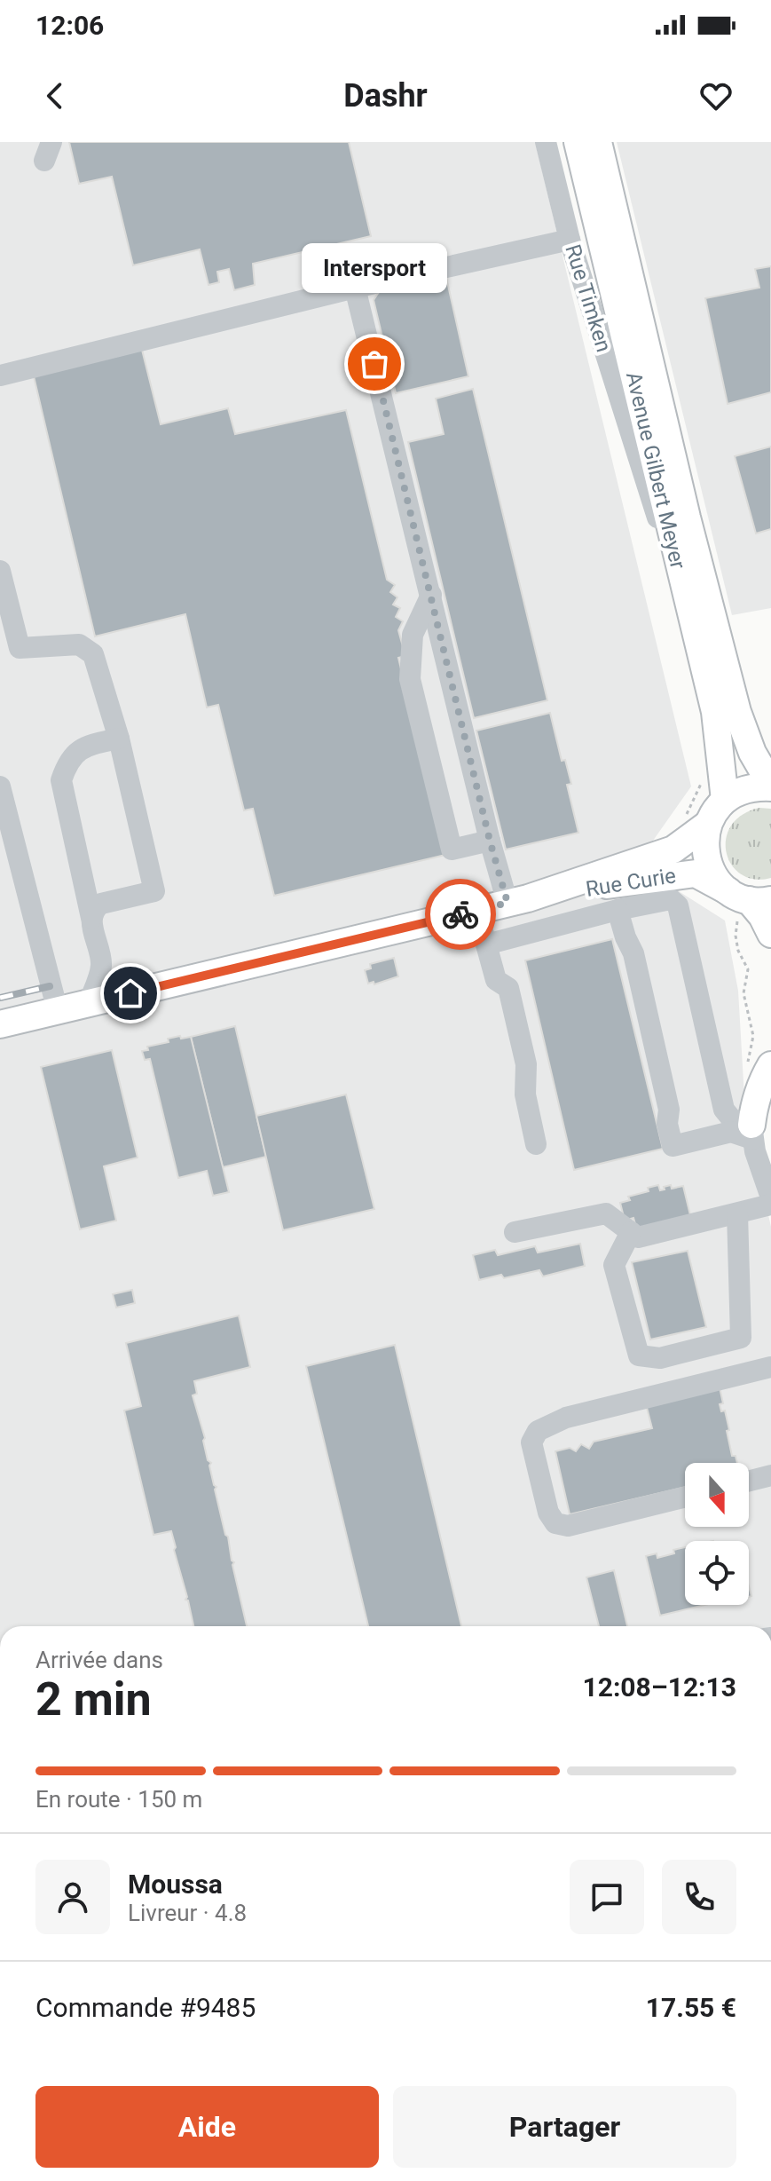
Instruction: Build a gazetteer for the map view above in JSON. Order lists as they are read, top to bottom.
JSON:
{
  "streets": {
    "main road": ["Avenue Gilbert Meyer", "Rue Curie"],
    "street": ["Rue Timken"]
  },
  "crossings": [
    ["Rue Timken", "Avenue Gilbert Meyer"],
    ["Avenue Gilbert Meyer", "Rue Curie"]
  ],
  "places": ["Intersport"],
  "north": "bottom",
  "page": {
    "status": "12:06",
    "header": "Dashr",
    "bubble": "Intersport",
    "heading": ["2 min", "Arrivée dans", "12:08–12:13"],
    "panel": [
      "Moussa",
      "Livreur · 4.8",
      "Commande #9485",
      "17.55 €"
    ],
    "bar": "En route · 150 m",
    "buttons": ["Aide", "Partager"]
  }
}
